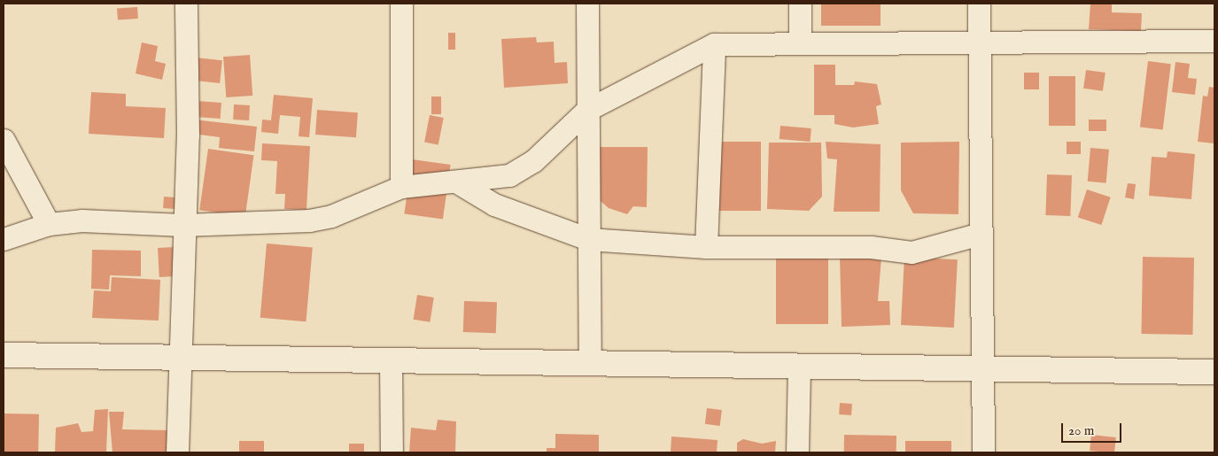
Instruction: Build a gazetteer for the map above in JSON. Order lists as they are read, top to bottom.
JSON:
{
  "scale_bar": "20 m"
}
